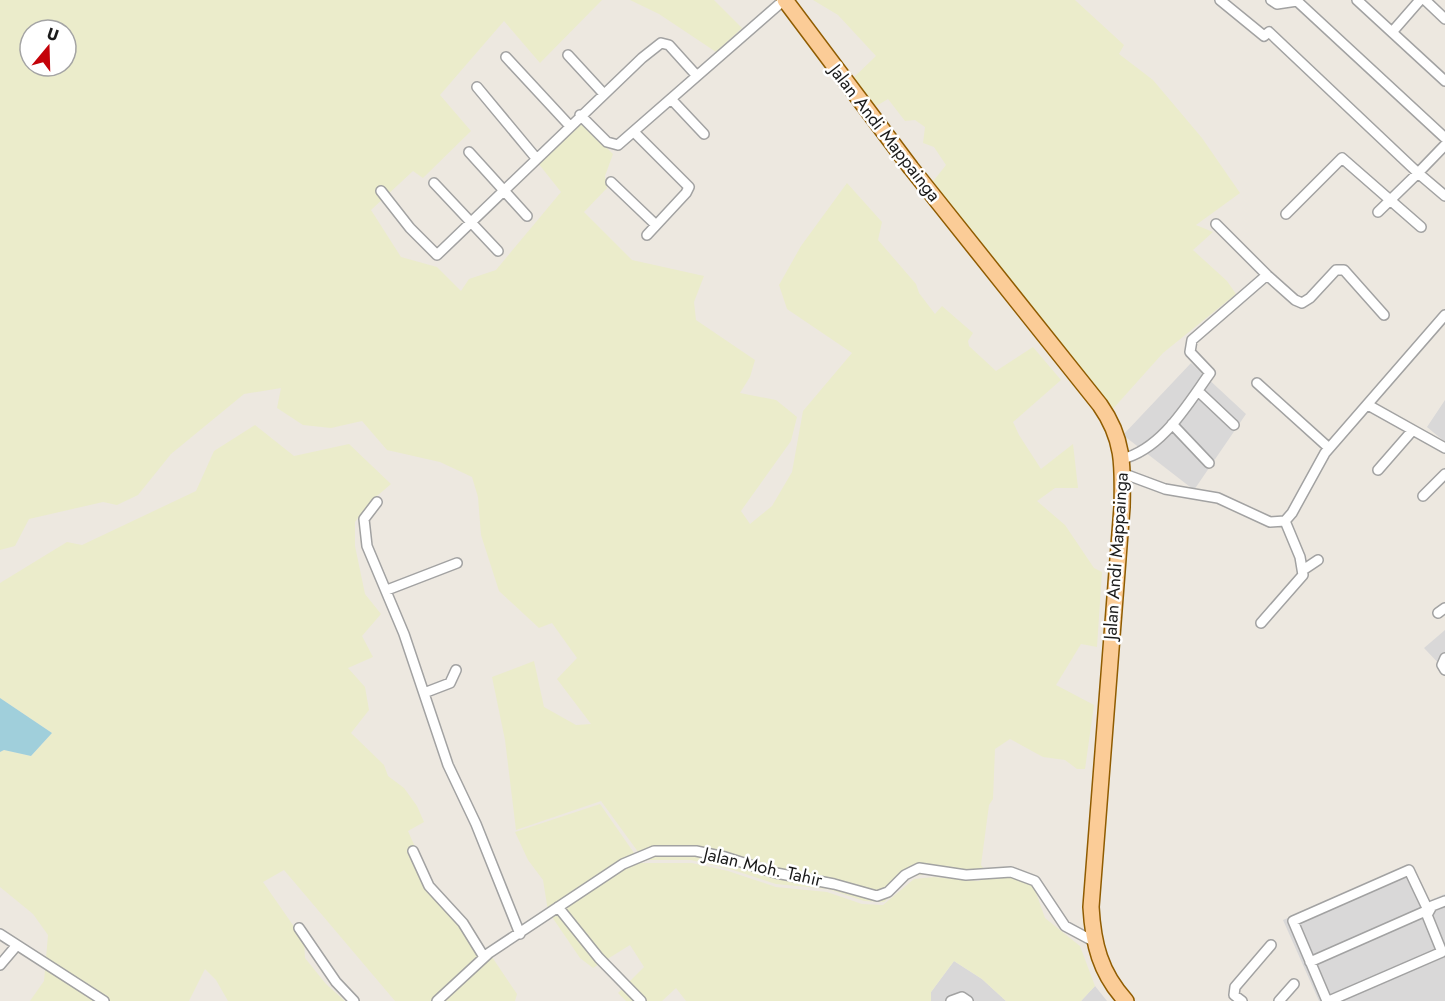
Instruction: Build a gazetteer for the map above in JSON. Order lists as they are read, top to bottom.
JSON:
{
  "streets": {
    "main road": ["Jalan Andi Mappainga"],
    "street": ["Jalan Moh. Tahir"]
  },
  "crossings": [
    ["Jalan Andi Mappainga", "Jalan Moh. Tahir"]
  ],
  "north": "top"
}
